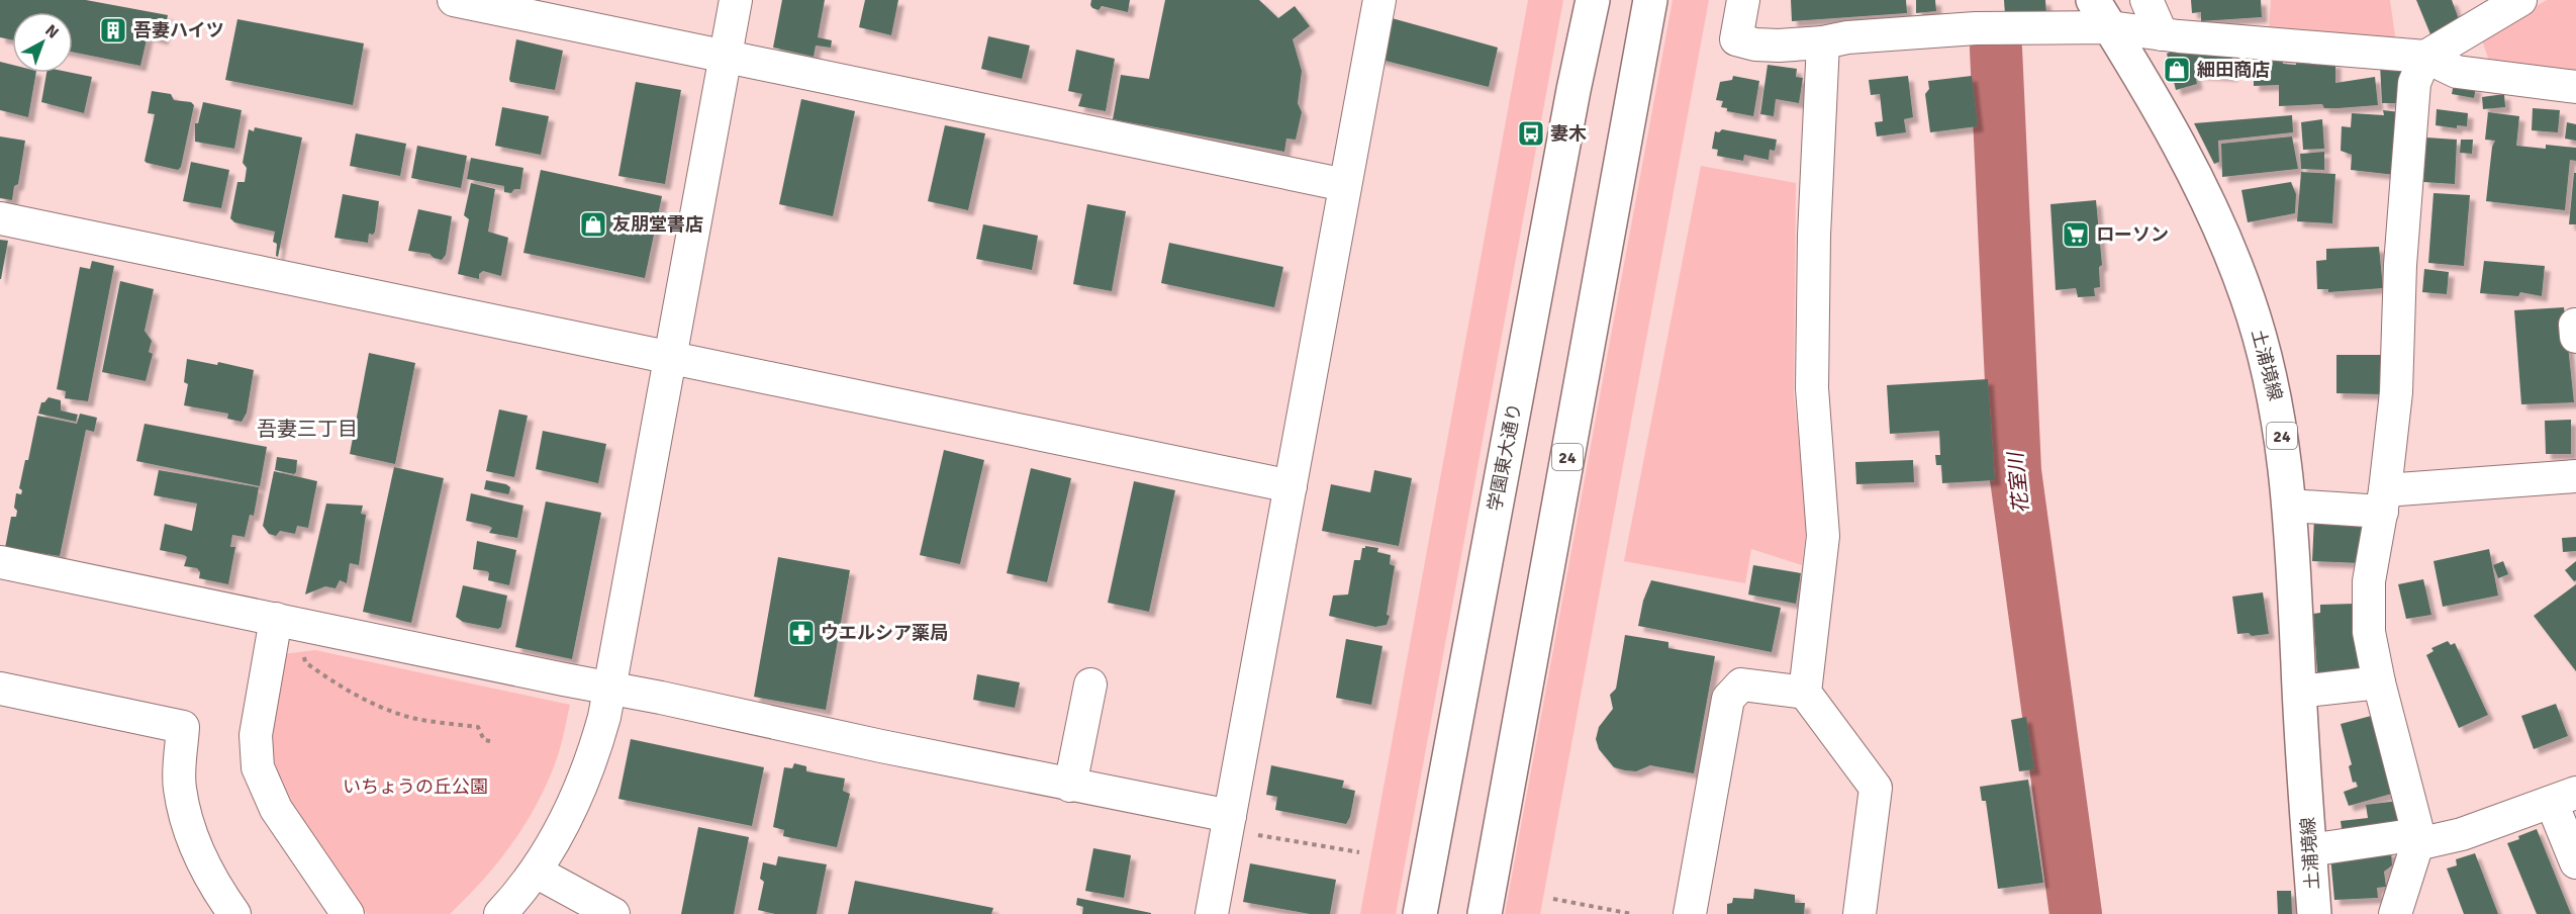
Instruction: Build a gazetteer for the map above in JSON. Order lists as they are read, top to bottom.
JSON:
{
  "streets": {
    "main road": ["土浦境線", "24", "学園東大通り"]
  },
  "districts": ["吾妻三丁目"],
  "water": ["花室川"],
  "parks": ["いちょうの丘公園"],
  "places": {
    "building": ["吾妻ハイツ"],
    "shop": ["細田商店", "友朋堂書店"],
    "bus stop": ["妻木"],
    "supermarket": ["ローソン"],
    "pharmacy": ["ウエルシア薬局"]
  },
  "north": "top right"
}
